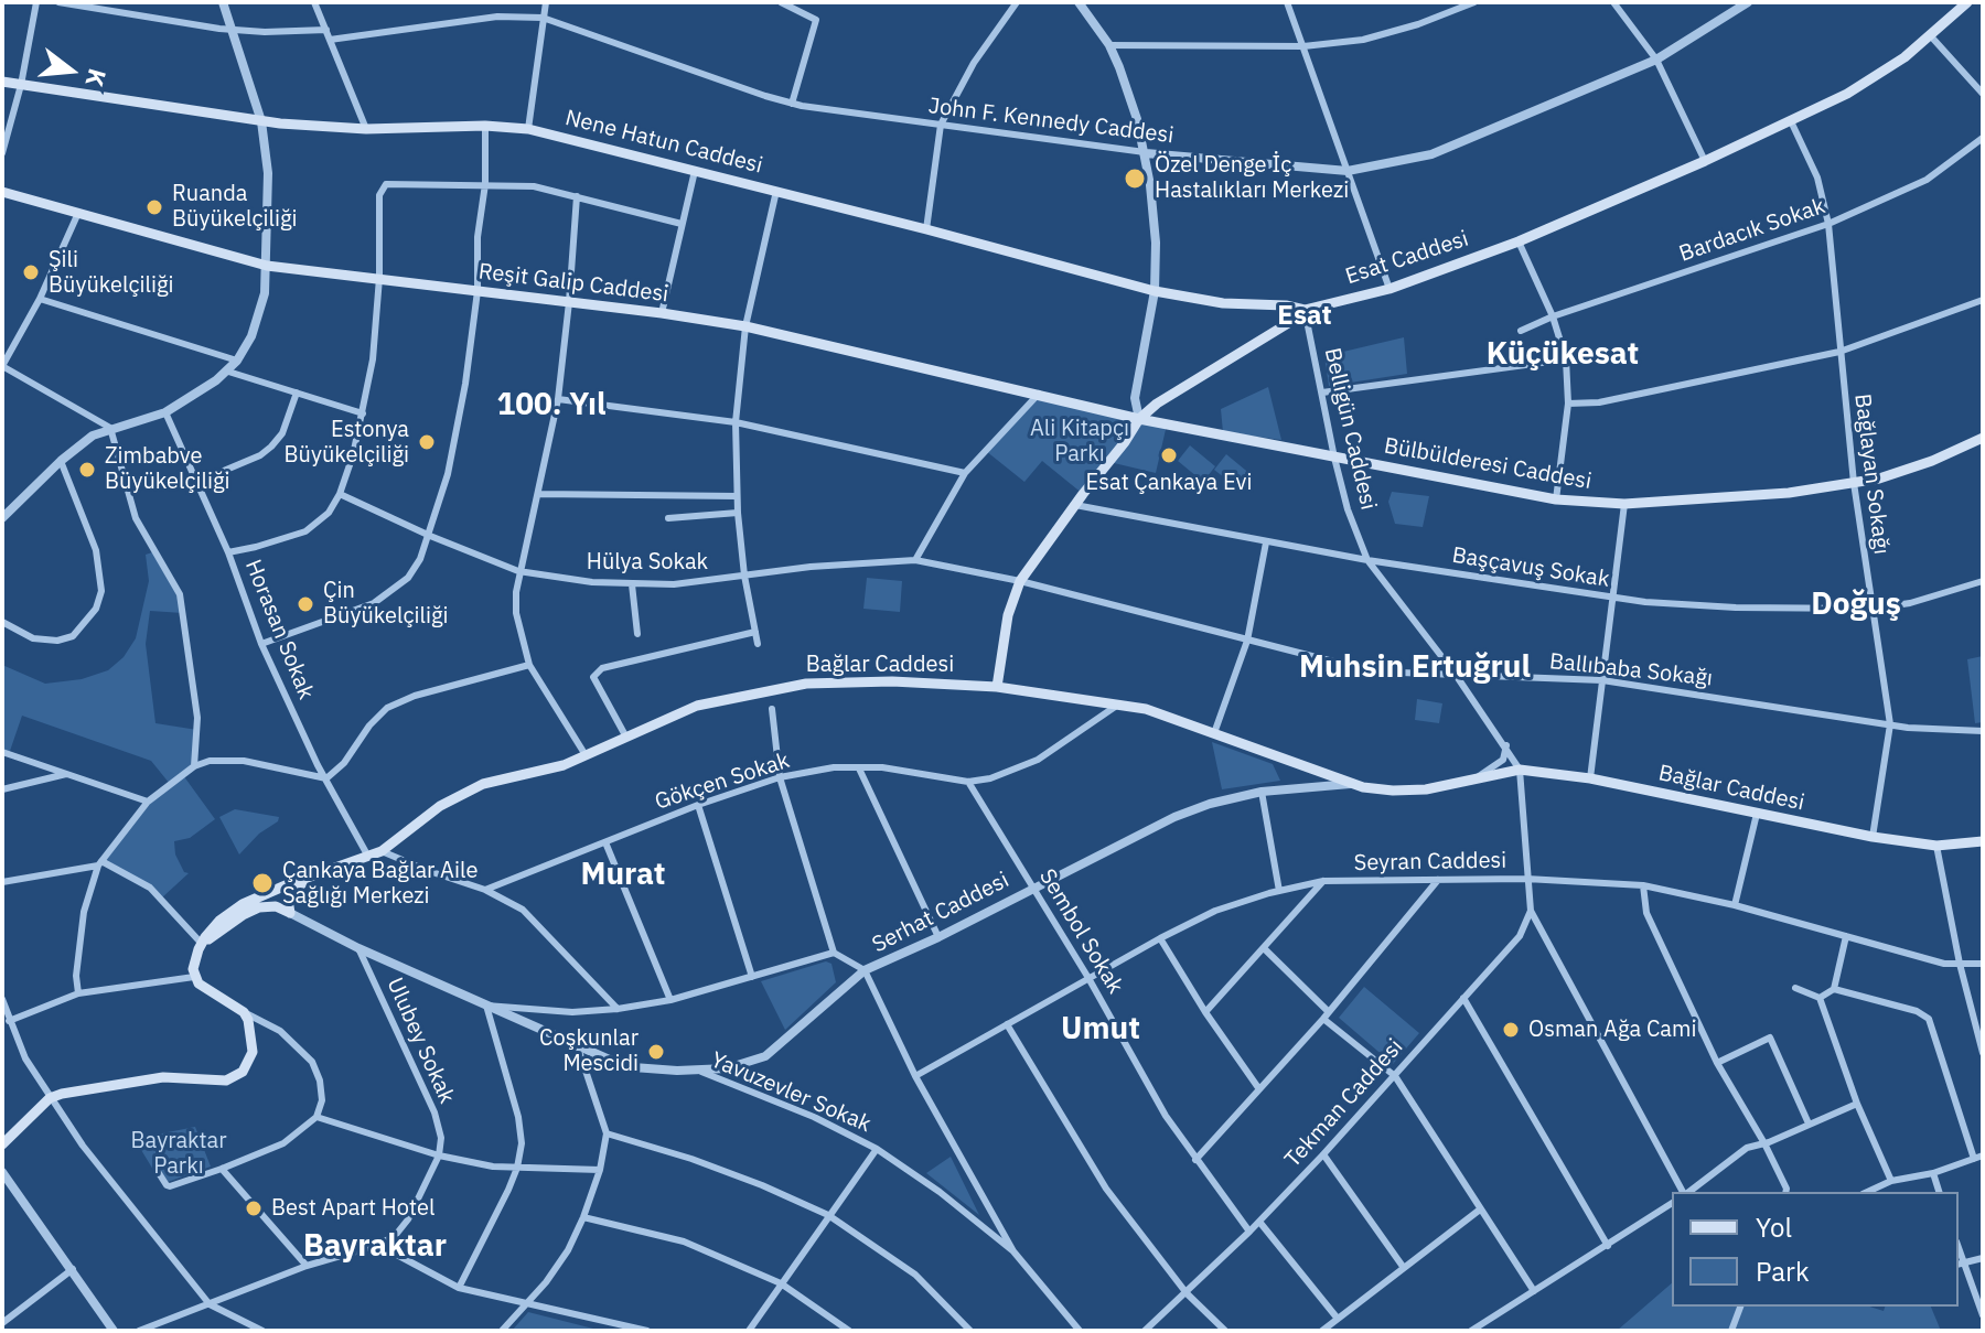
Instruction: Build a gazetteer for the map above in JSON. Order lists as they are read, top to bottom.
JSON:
{
  "streets": {
    "main road": [
      "Nene Hatun Caddesi",
      "Esat Caddesi",
      "Reşit Galip Caddesi",
      "Bülbülderesi Caddesi",
      "Bağlar Caddesi"
    ],
    "street": [
      "John F. Kennedy Caddesi",
      "Bardacık Sokak",
      "Belligün Caddesi",
      "Bağlayan Sokağı",
      "Hülya Sokak",
      "Başçavuş Sokak",
      "Horasan Sokak",
      "Ballıbaba Sokağı",
      "Gökçen Sokak",
      "Seyran Caddesi",
      "Serhat Caddesi",
      "Sembol Sokak",
      "Ulubey Sokak",
      "Yavuzevler Sokak",
      "Tekman Caddesi"
    ]
  },
  "crossings": [
    ["Nene Hatun Caddesi", "Esat Caddesi"],
    ["Nene Hatun Caddesi", "Belligün Caddesi"],
    ["Bardacık Sokak", "Bağlayan Sokağı"],
    ["Esat Caddesi", "Reşit Galip Caddesi"],
    ["Esat Caddesi", "Belligün Caddesi"],
    ["Esat Caddesi", "Bülbülderesi Caddesi"],
    ["Esat Caddesi", "Bağlayan Sokağı"],
    ["Esat Caddesi", "Hülya Sokak"],
    ["Esat Caddesi", "Başçavuş Sokak"],
    ["Esat Caddesi", "Bağlar Caddesi"],
    ["Esat Caddesi", "Ballıbaba Sokağı"],
    ["Reşit Galip Caddesi", "Bülbülderesi Caddesi"],
    ["Belligün Caddesi", "Bülbülderesi Caddesi"],
    ["Belligün Caddesi", "Başçavuş Sokak"],
    ["Belligün Caddesi", "Bağlar Caddesi"],
    ["Belligün Caddesi", "Ballıbaba Sokağı"],
    ["Bülbülderesi Caddesi", "Bağlayan Sokağı"],
    ["Bağlayan Sokağı", "Başçavuş Sokak"],
    ["Bağlayan Sokağı", "Bağlar Caddesi"],
    ["Bağlayan Sokağı", "Ballıbaba Sokağı"],
    ["Hülya Sokak", "Ballıbaba Sokağı"],
    ["Horasan Sokak", "Bağlar Caddesi"],
    ["Bağlar Caddesi", "Gökçen Sokak"],
    ["Bağlar Caddesi", "Serhat Caddesi"],
    ["Gökçen Sokak", "Sembol Sokak"],
    ["Seyran Caddesi", "Sembol Sokak"],
    ["Serhat Caddesi", "Sembol Sokak"],
    ["Sembol Sokak", "Tekman Caddesi"],
    ["Ulubey Sokak", "Yavuzevler Sokak"]
  ],
  "districts": [
    "Esat",
    "Küçükesat",
    "100. Yıl",
    "Doğuş",
    "Muhsin Ertuğrul",
    "Murat",
    "Umut",
    "Bayraktar"
  ],
  "parks": ["Ali Kitapçı Parkı", "Bayraktar Parkı"],
  "places": [
    "Özel Denge İç Hastalıkları Merkezi",
    "Ruanda Büyükelçiliği",
    "Şili Büyükelçiliği",
    "Estonya Büyükelçiliği",
    "Esat Çankaya Evi",
    "Zimbabve Büyükelçiliği",
    "Çin Büyükelçiliği",
    "Çankaya Bağlar Aile Sağlığı Merkezi",
    "Osman Ağa Cami",
    "Coşkunlar Mescidi",
    "Best Apart Hotel"
  ],
  "legend": ["Yol", "Park"],
  "north": "right"
}
